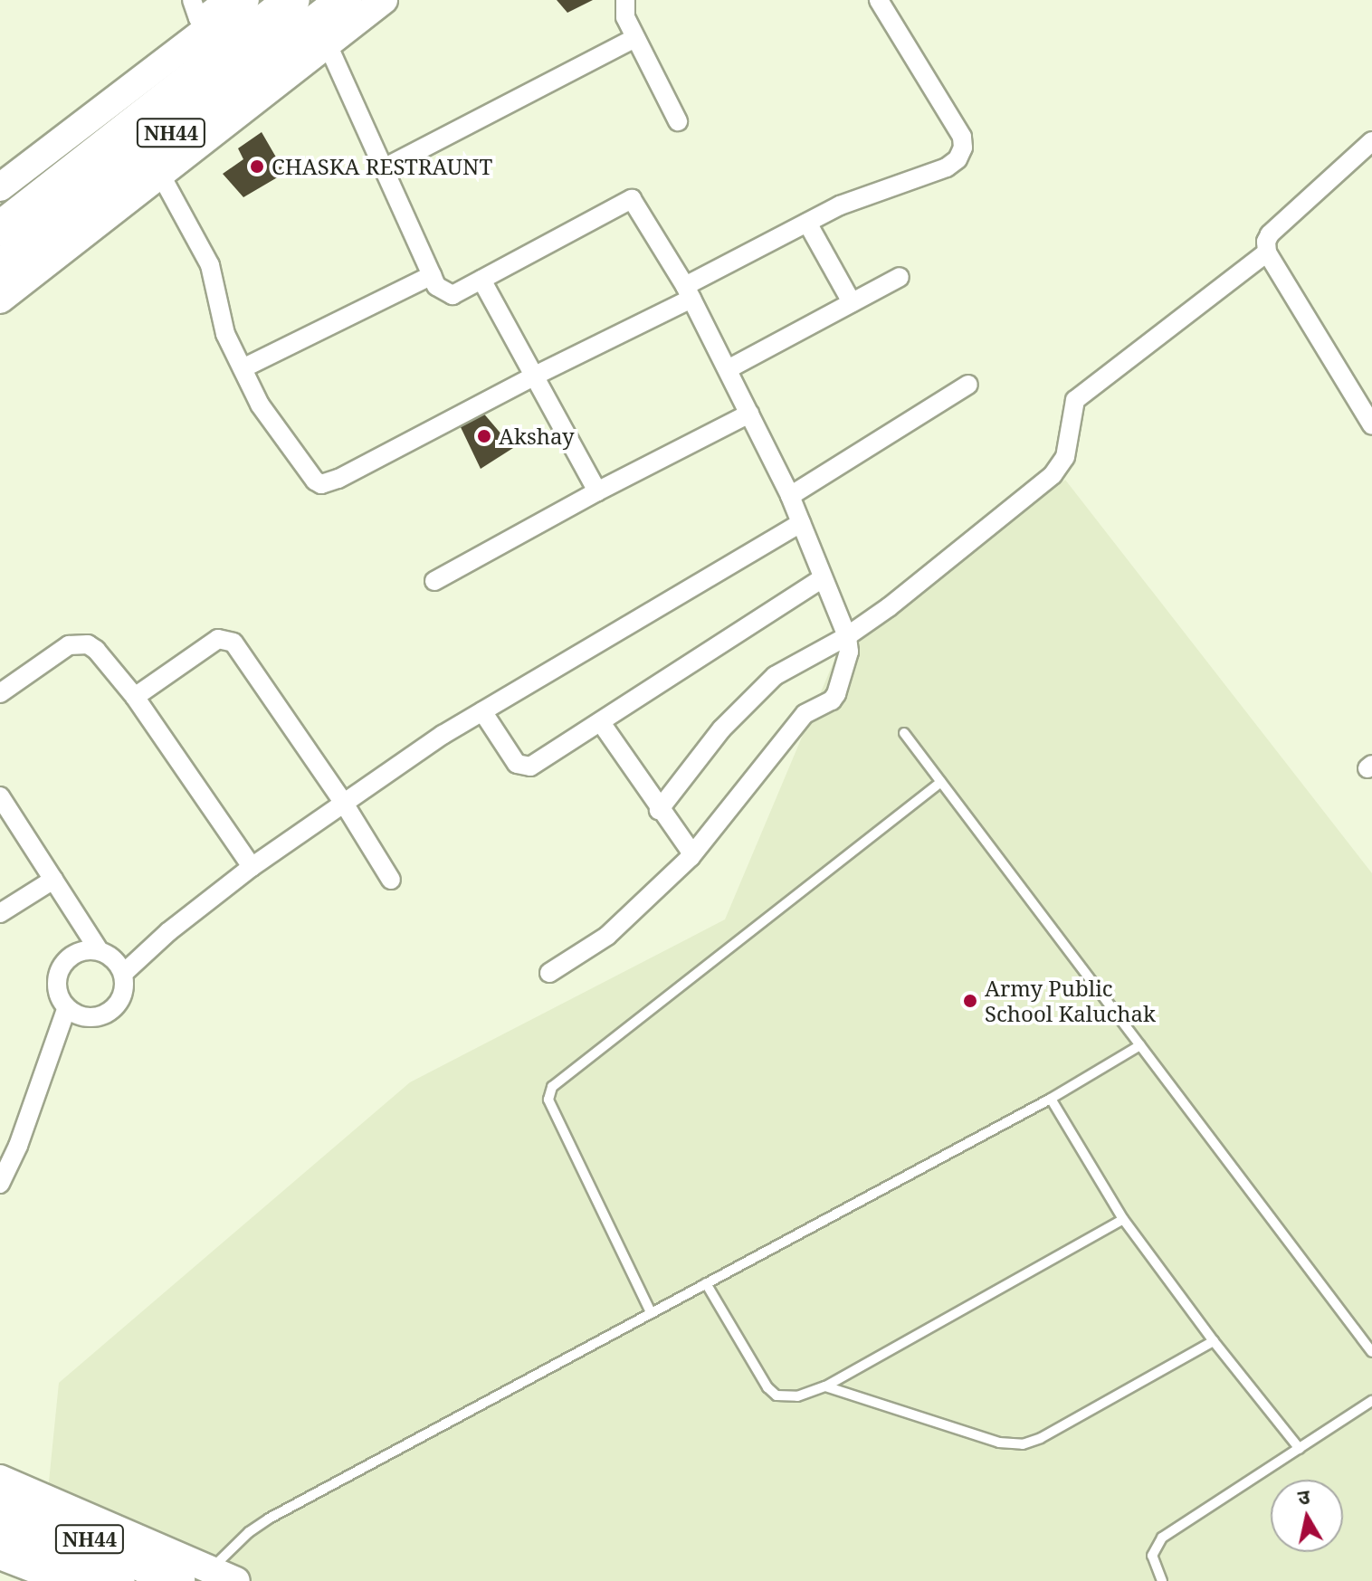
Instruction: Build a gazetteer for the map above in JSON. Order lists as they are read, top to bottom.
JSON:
{
  "streets": {
    "highway": ["NH44"]
  },
  "places": ["CHASKA RESTRAUNT", "Akshay", "Army Public School Kaluchak"],
  "north": "top"
}
